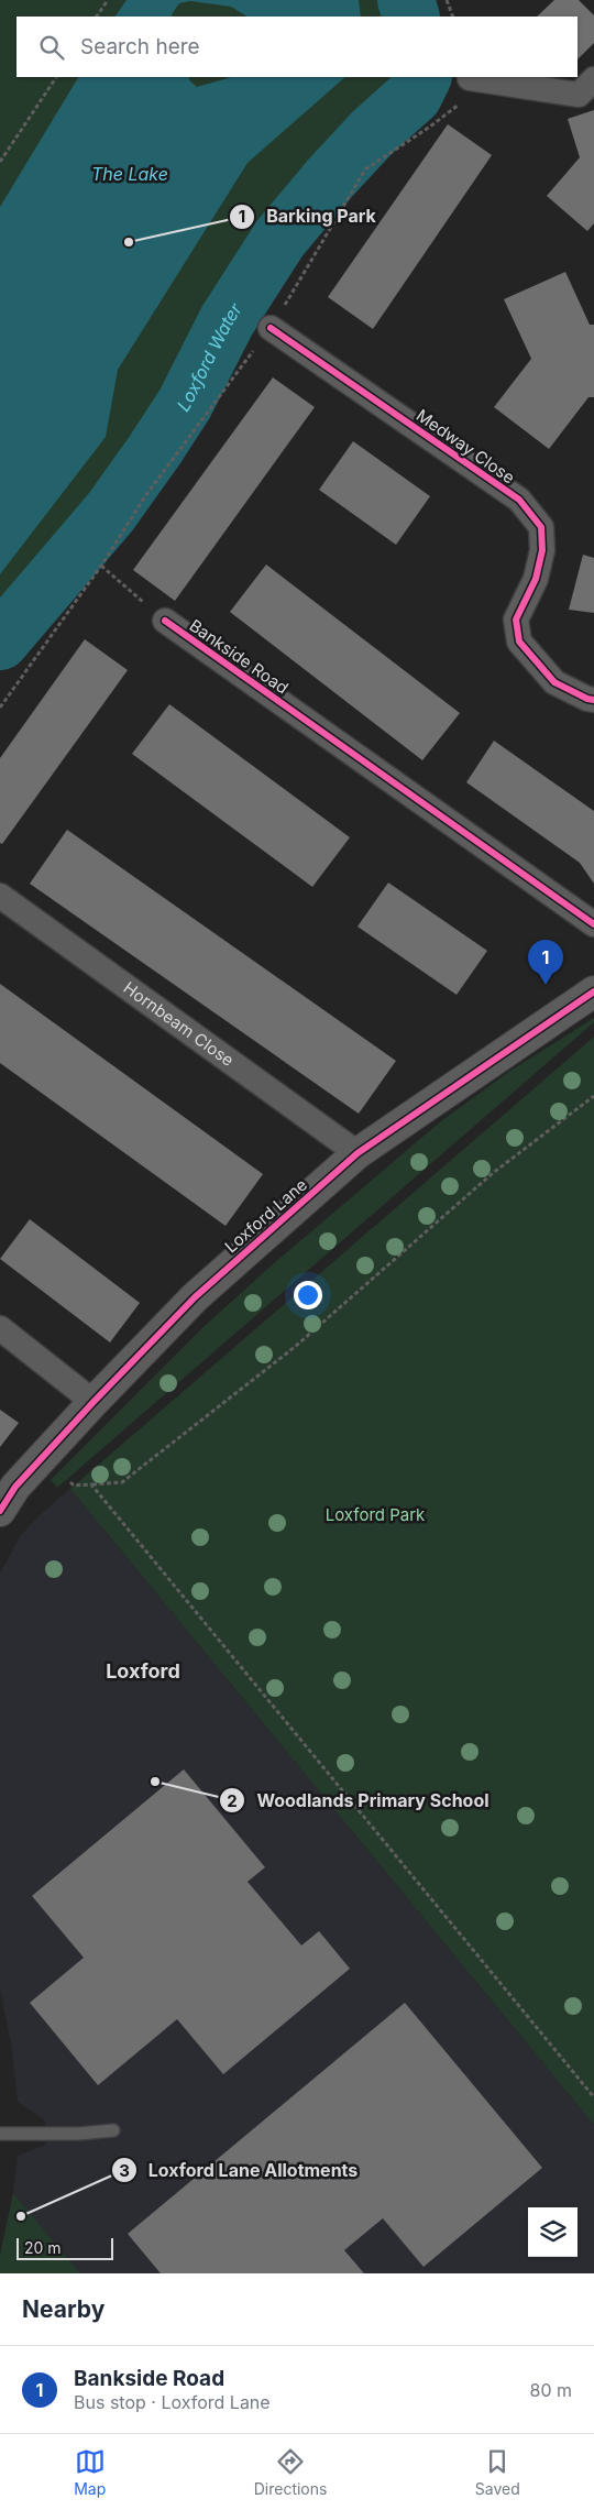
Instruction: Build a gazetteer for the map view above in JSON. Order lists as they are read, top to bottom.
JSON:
{
  "streets": {
    "street": [
      "Medway Close",
      "Bankside Road",
      "Hornbeam Close",
      "Loxford Lane"
    ]
  },
  "crossings": [
    ["Hornbeam Close", "Loxford Lane"]
  ],
  "districts": ["Loxford"],
  "water": ["The Lake", "Loxford Water"],
  "parks": ["Loxford Park"],
  "places": ["Barking Park", "Woodlands Primary School", "Loxford Lane Allotments"],
  "scale_bar": "20 m",
  "page": {
    "search": "Search here",
    "pins": "1",
    "scale": "20 m",
    "heading": "Nearby",
    "list": [
      {
        "mark": "1",
        "name": "Bankside Road",
        "note": "Bus stop · Loxford Lane",
        "value": "80 m"
      }
    ],
    "nav": ["Map", "Directions", "Saved"]
  }
}
